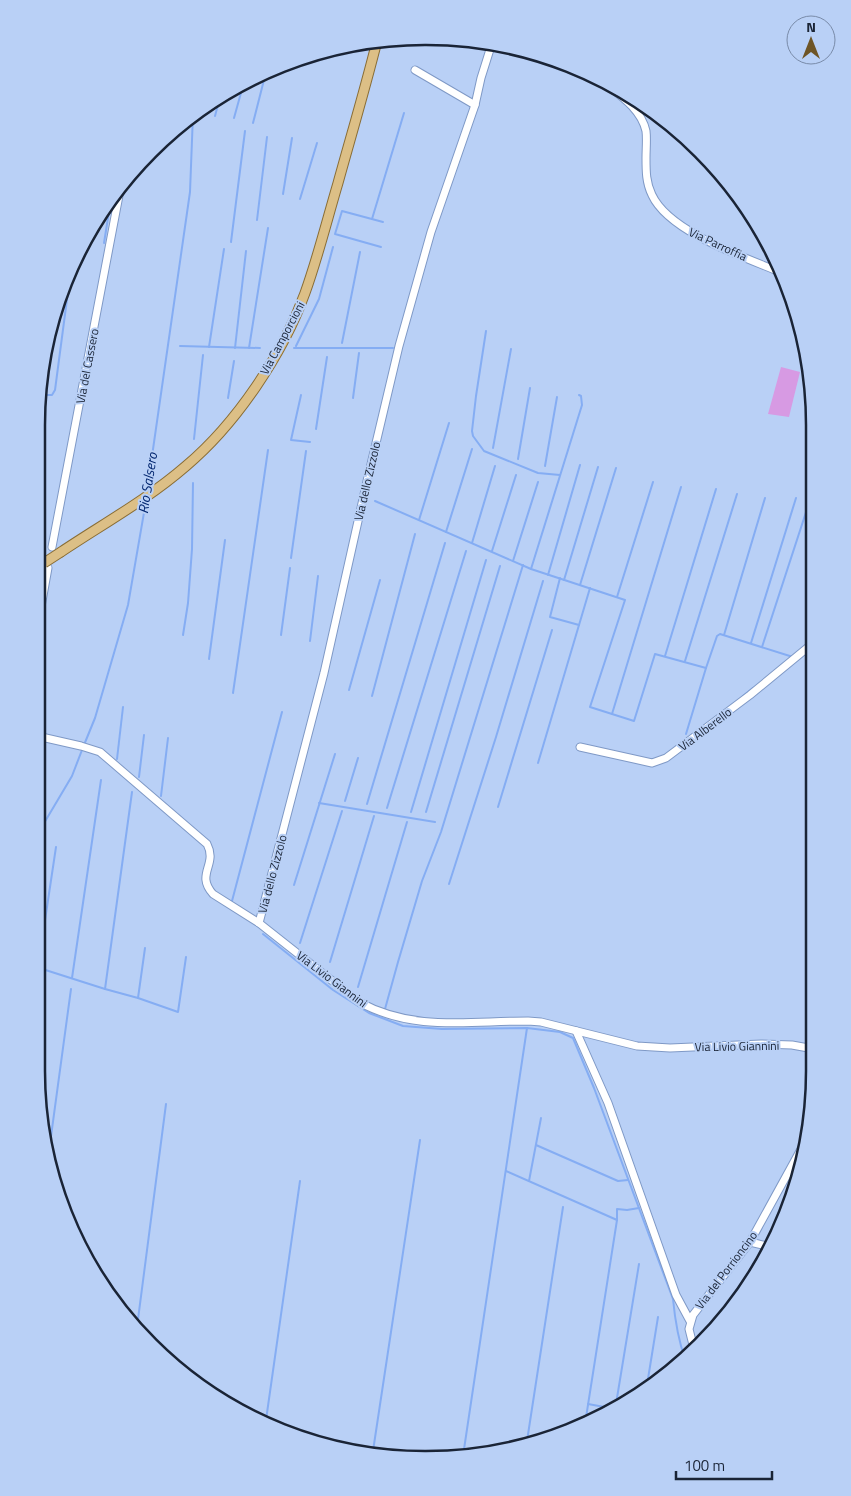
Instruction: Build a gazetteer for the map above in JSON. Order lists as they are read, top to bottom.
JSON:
{
  "streets": {
    "main road": ["Via Camporcioni"],
    "street": [
      "Via Parroffia",
      "Via del Cassero",
      "Via dello Zizzolo",
      "Via Alberello",
      "Via Livio Giannini",
      "Via del Porrioncino"
    ]
  },
  "crossings": [
    ["Via dello Zizzolo", "Via Livio Giannini"]
  ],
  "water": ["Rio Salsero"],
  "scale_bar": "100 m",
  "north": "top"
}
